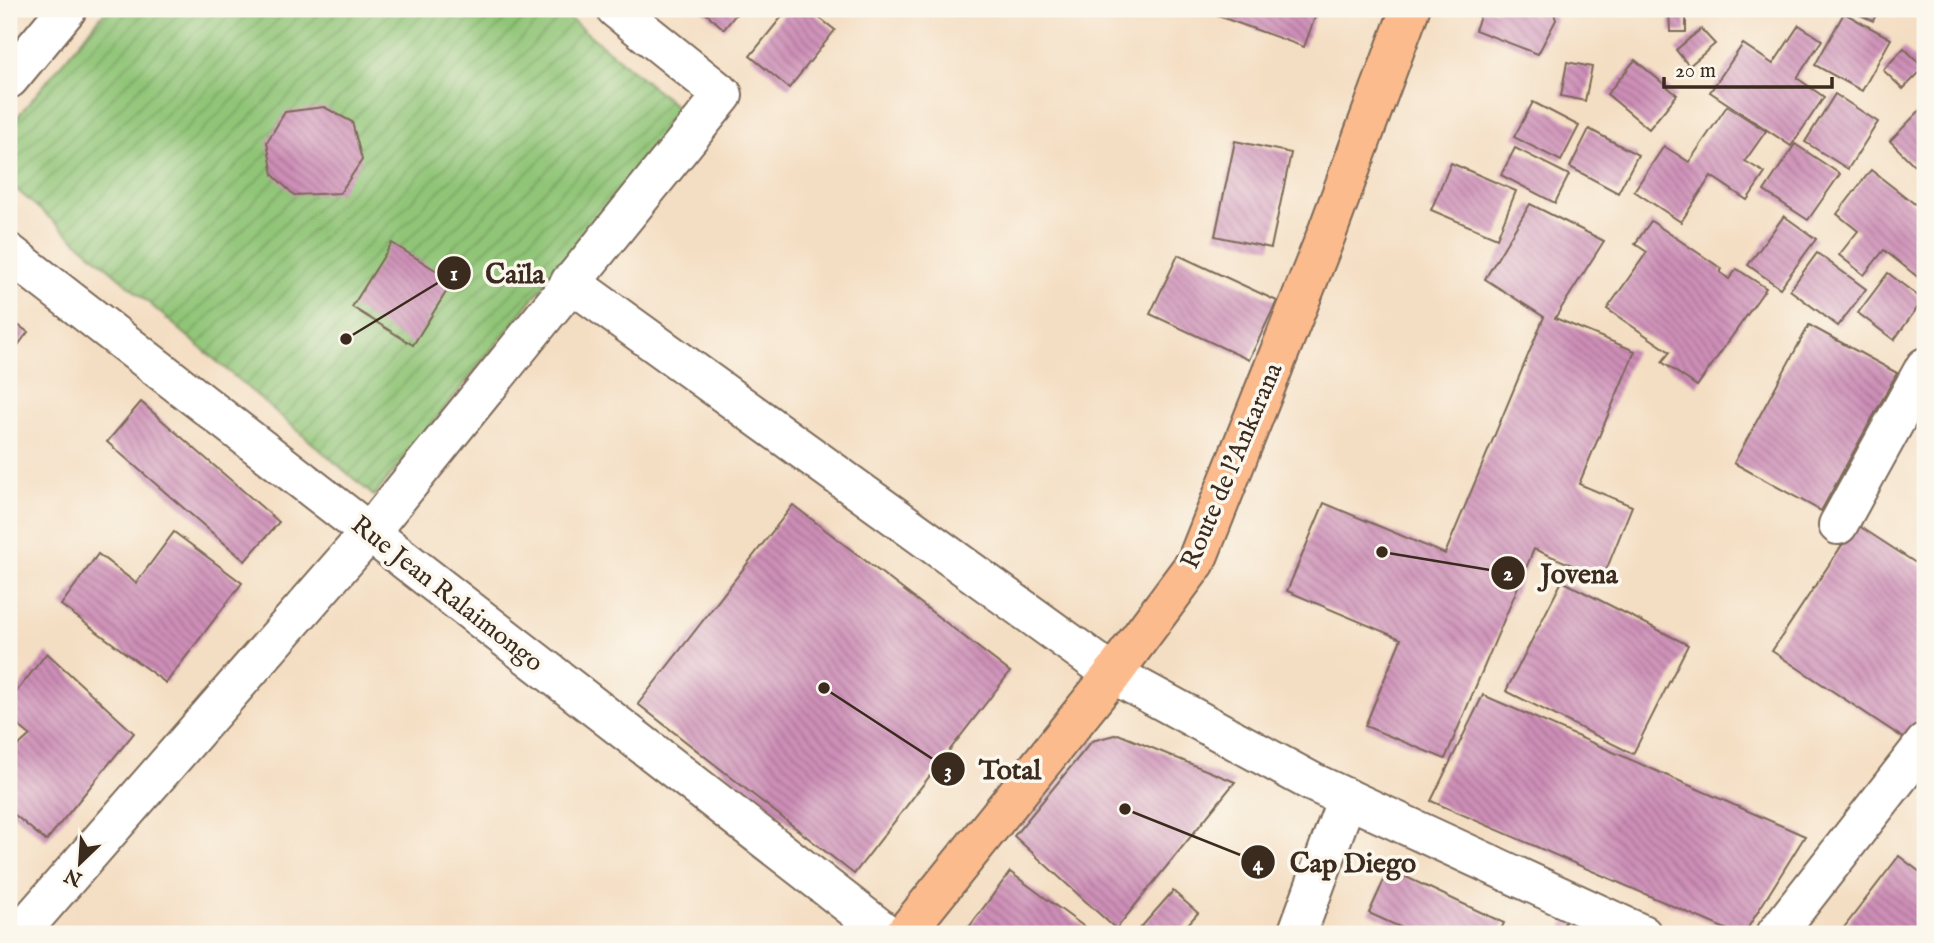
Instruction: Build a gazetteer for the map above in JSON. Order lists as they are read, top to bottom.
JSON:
{
  "streets": {
    "main road": ["Route de l'Ankarana"],
    "street": ["Rue Jean Ralaimongo"]
  },
  "places": [
    "Caïla",
    "Jovena",
    "Total",
    "Cap Diego"
  ],
  "scale_bar": "20 m",
  "north": "bottom left"
}
